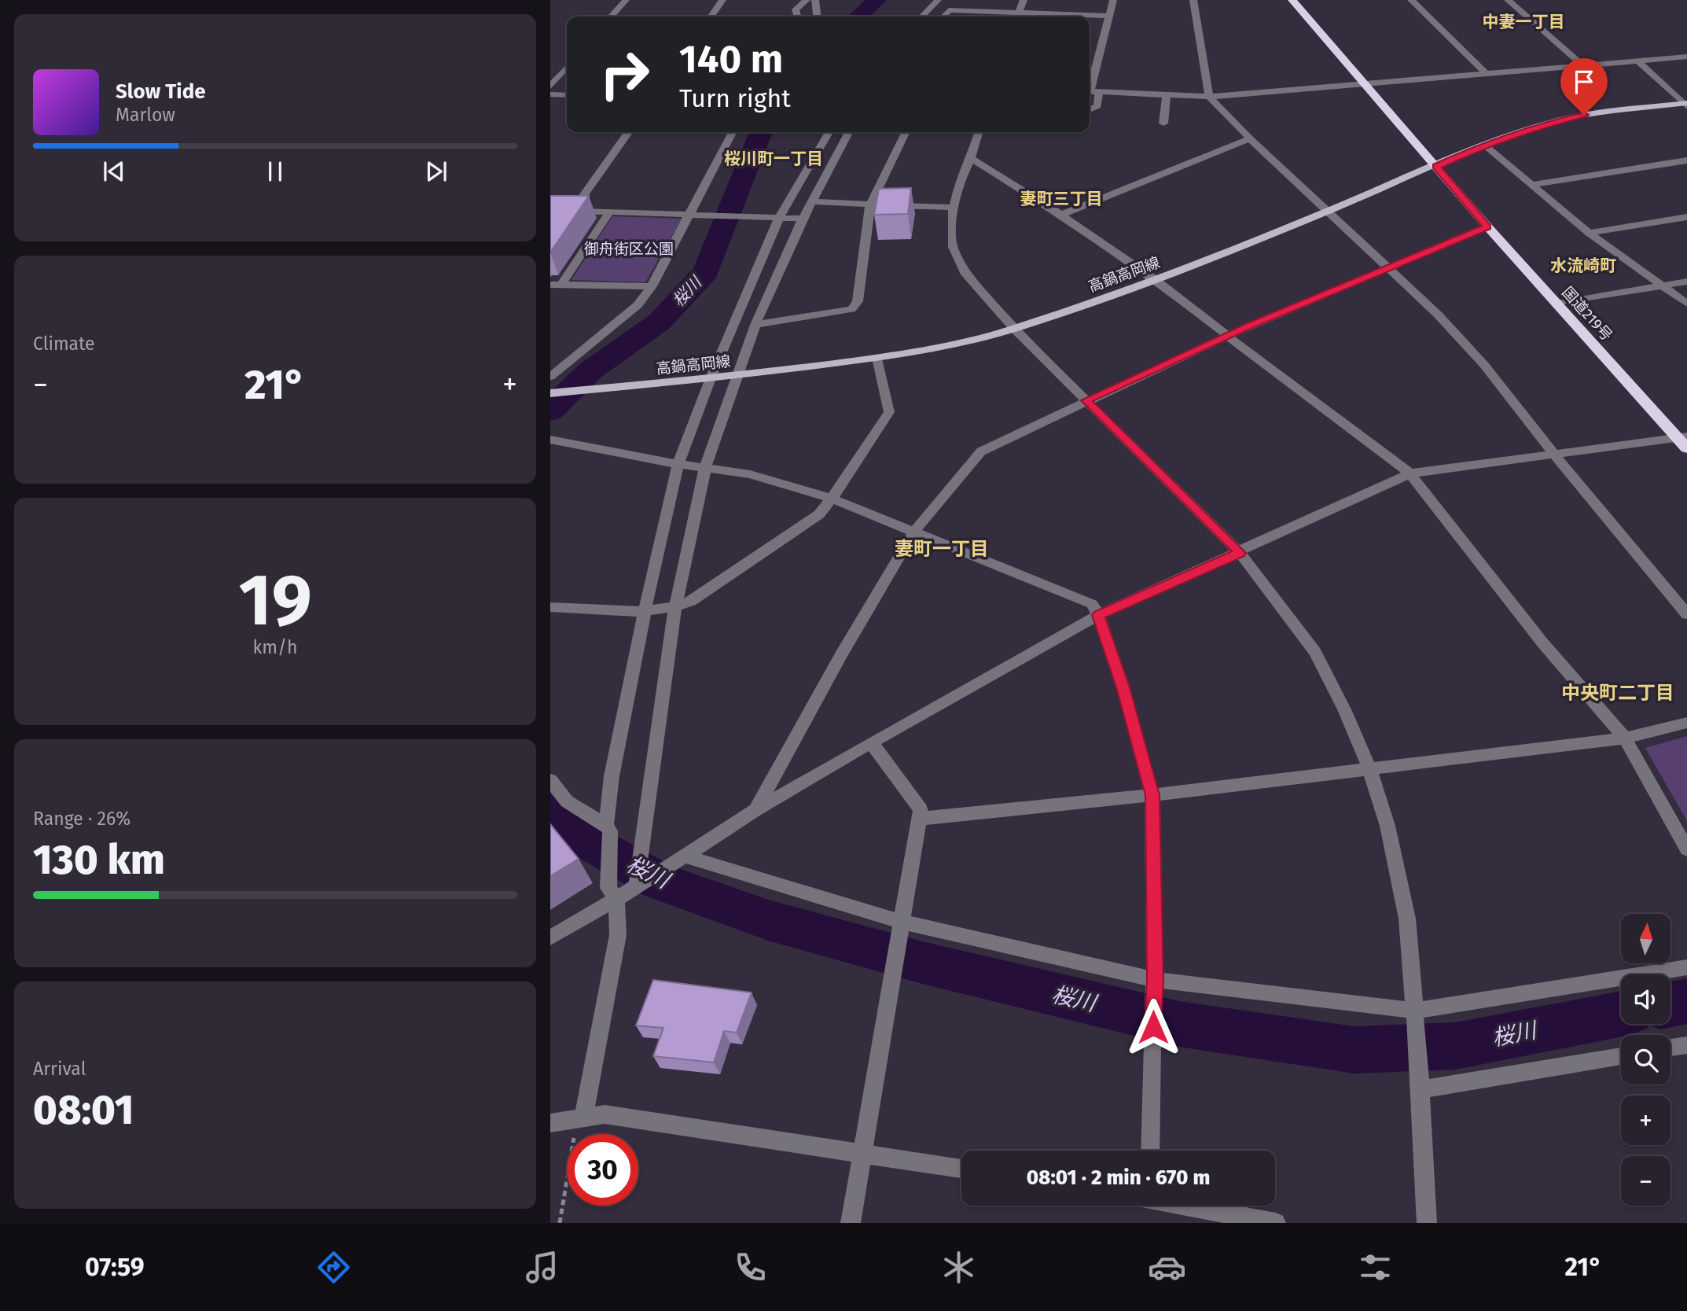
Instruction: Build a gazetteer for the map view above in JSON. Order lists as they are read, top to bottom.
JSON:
{
  "streets": {
    "highway": ["国道219号"],
    "main road": ["高鍋高岡線"]
  },
  "crossings": [
    ["高鍋高岡線", "国道219号"]
  ],
  "districts": [
    "中妻一丁目",
    "桜川町一丁目",
    "妻町三丁目",
    "水流崎町",
    "妻町一丁目",
    "中央町二丁目"
  ],
  "water": ["桜川"],
  "parks": ["御舟街区公園"],
  "north": "top",
  "page": {
    "turn": ["140 m", "Turn right"],
    "song": ["Slow Tide", "Marlow"],
    "tile": [
      "Climate",
      ["19", "km/h"],
      ["Range · 26%", "130 km"],
      ["Arrival", "08:01"]
    ],
    "heat": ["−", "21°", "+"],
    "map_buttons": ["+", "−"],
    "limit": "30",
    "trip": "08:01 · 2 min · 670 m",
    "tabs": ["07:59", "21°"]
  }
}
